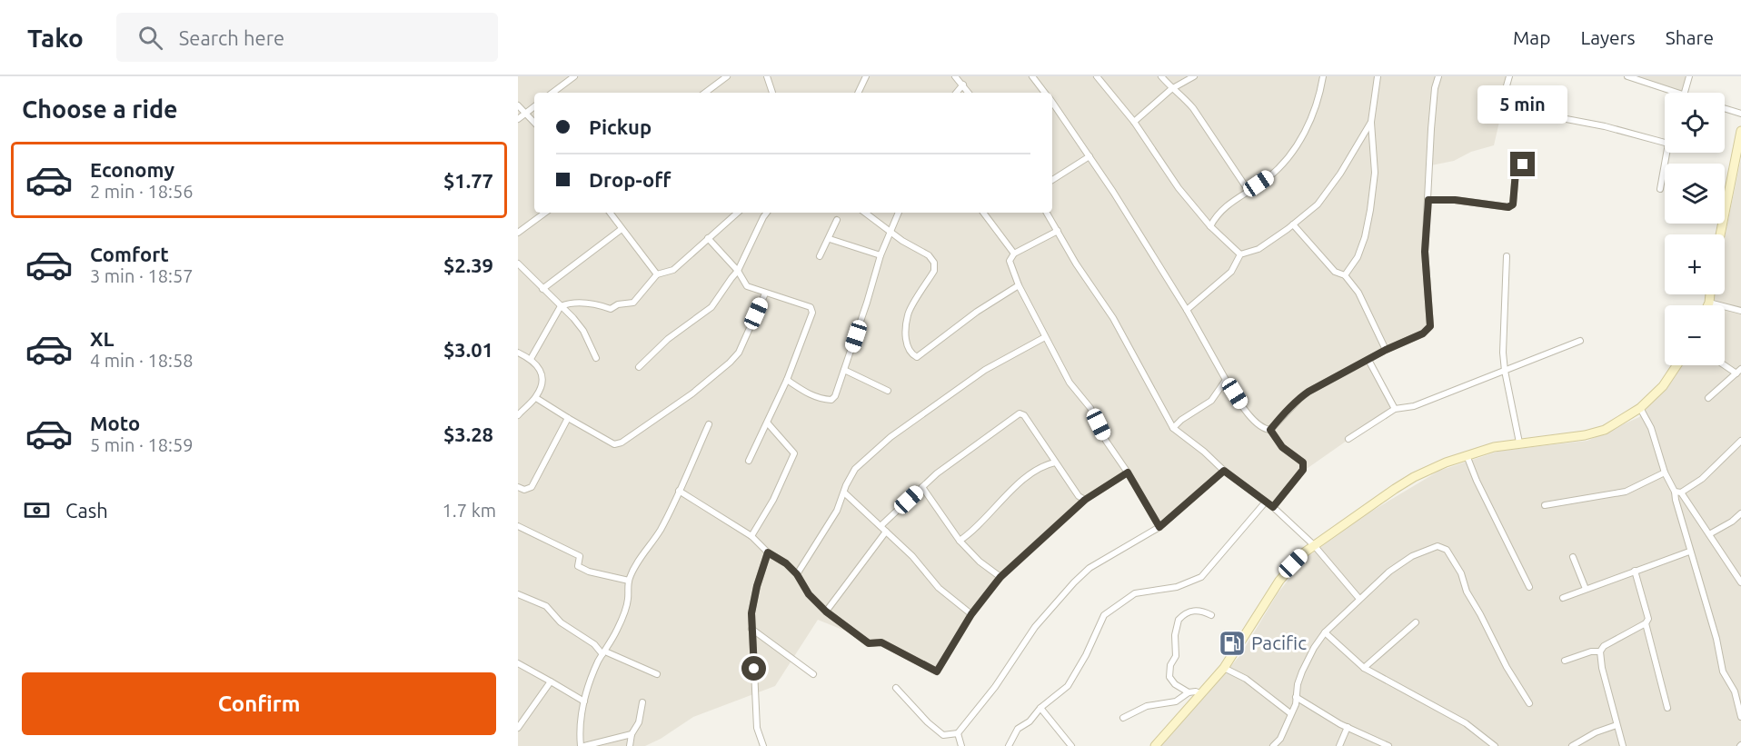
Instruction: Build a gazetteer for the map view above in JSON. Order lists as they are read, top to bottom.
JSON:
{
  "places": {
    "fuel station": ["Pacific"]
  },
  "page": {
    "header": "Tako",
    "search": "Search here",
    "nav": ["Map", "Layers", "Share"],
    "heading": "Choose a ride",
    "bubble": "5 min",
    "map_buttons": ["+", "−"],
    "banner": ["Pickup", "Drop-off"],
    "list": [
      {
        "name": "Economy",
        "note": "2 min · 18:56",
        "value": "$1.77"
      },
      {
        "name": "Comfort",
        "note": "3 min · 18:57",
        "value": "$2.39"
      },
      {
        "name": "XL",
        "note": "4 min · 18:58",
        "value": "$3.01"
      },
      {
        "name": "Moto",
        "note": "5 min · 18:59",
        "value": "$3.28"
      }
    ],
    "pay": ["Cash", "1.7 km"],
    "buttons": "Confirm"
  }
}
